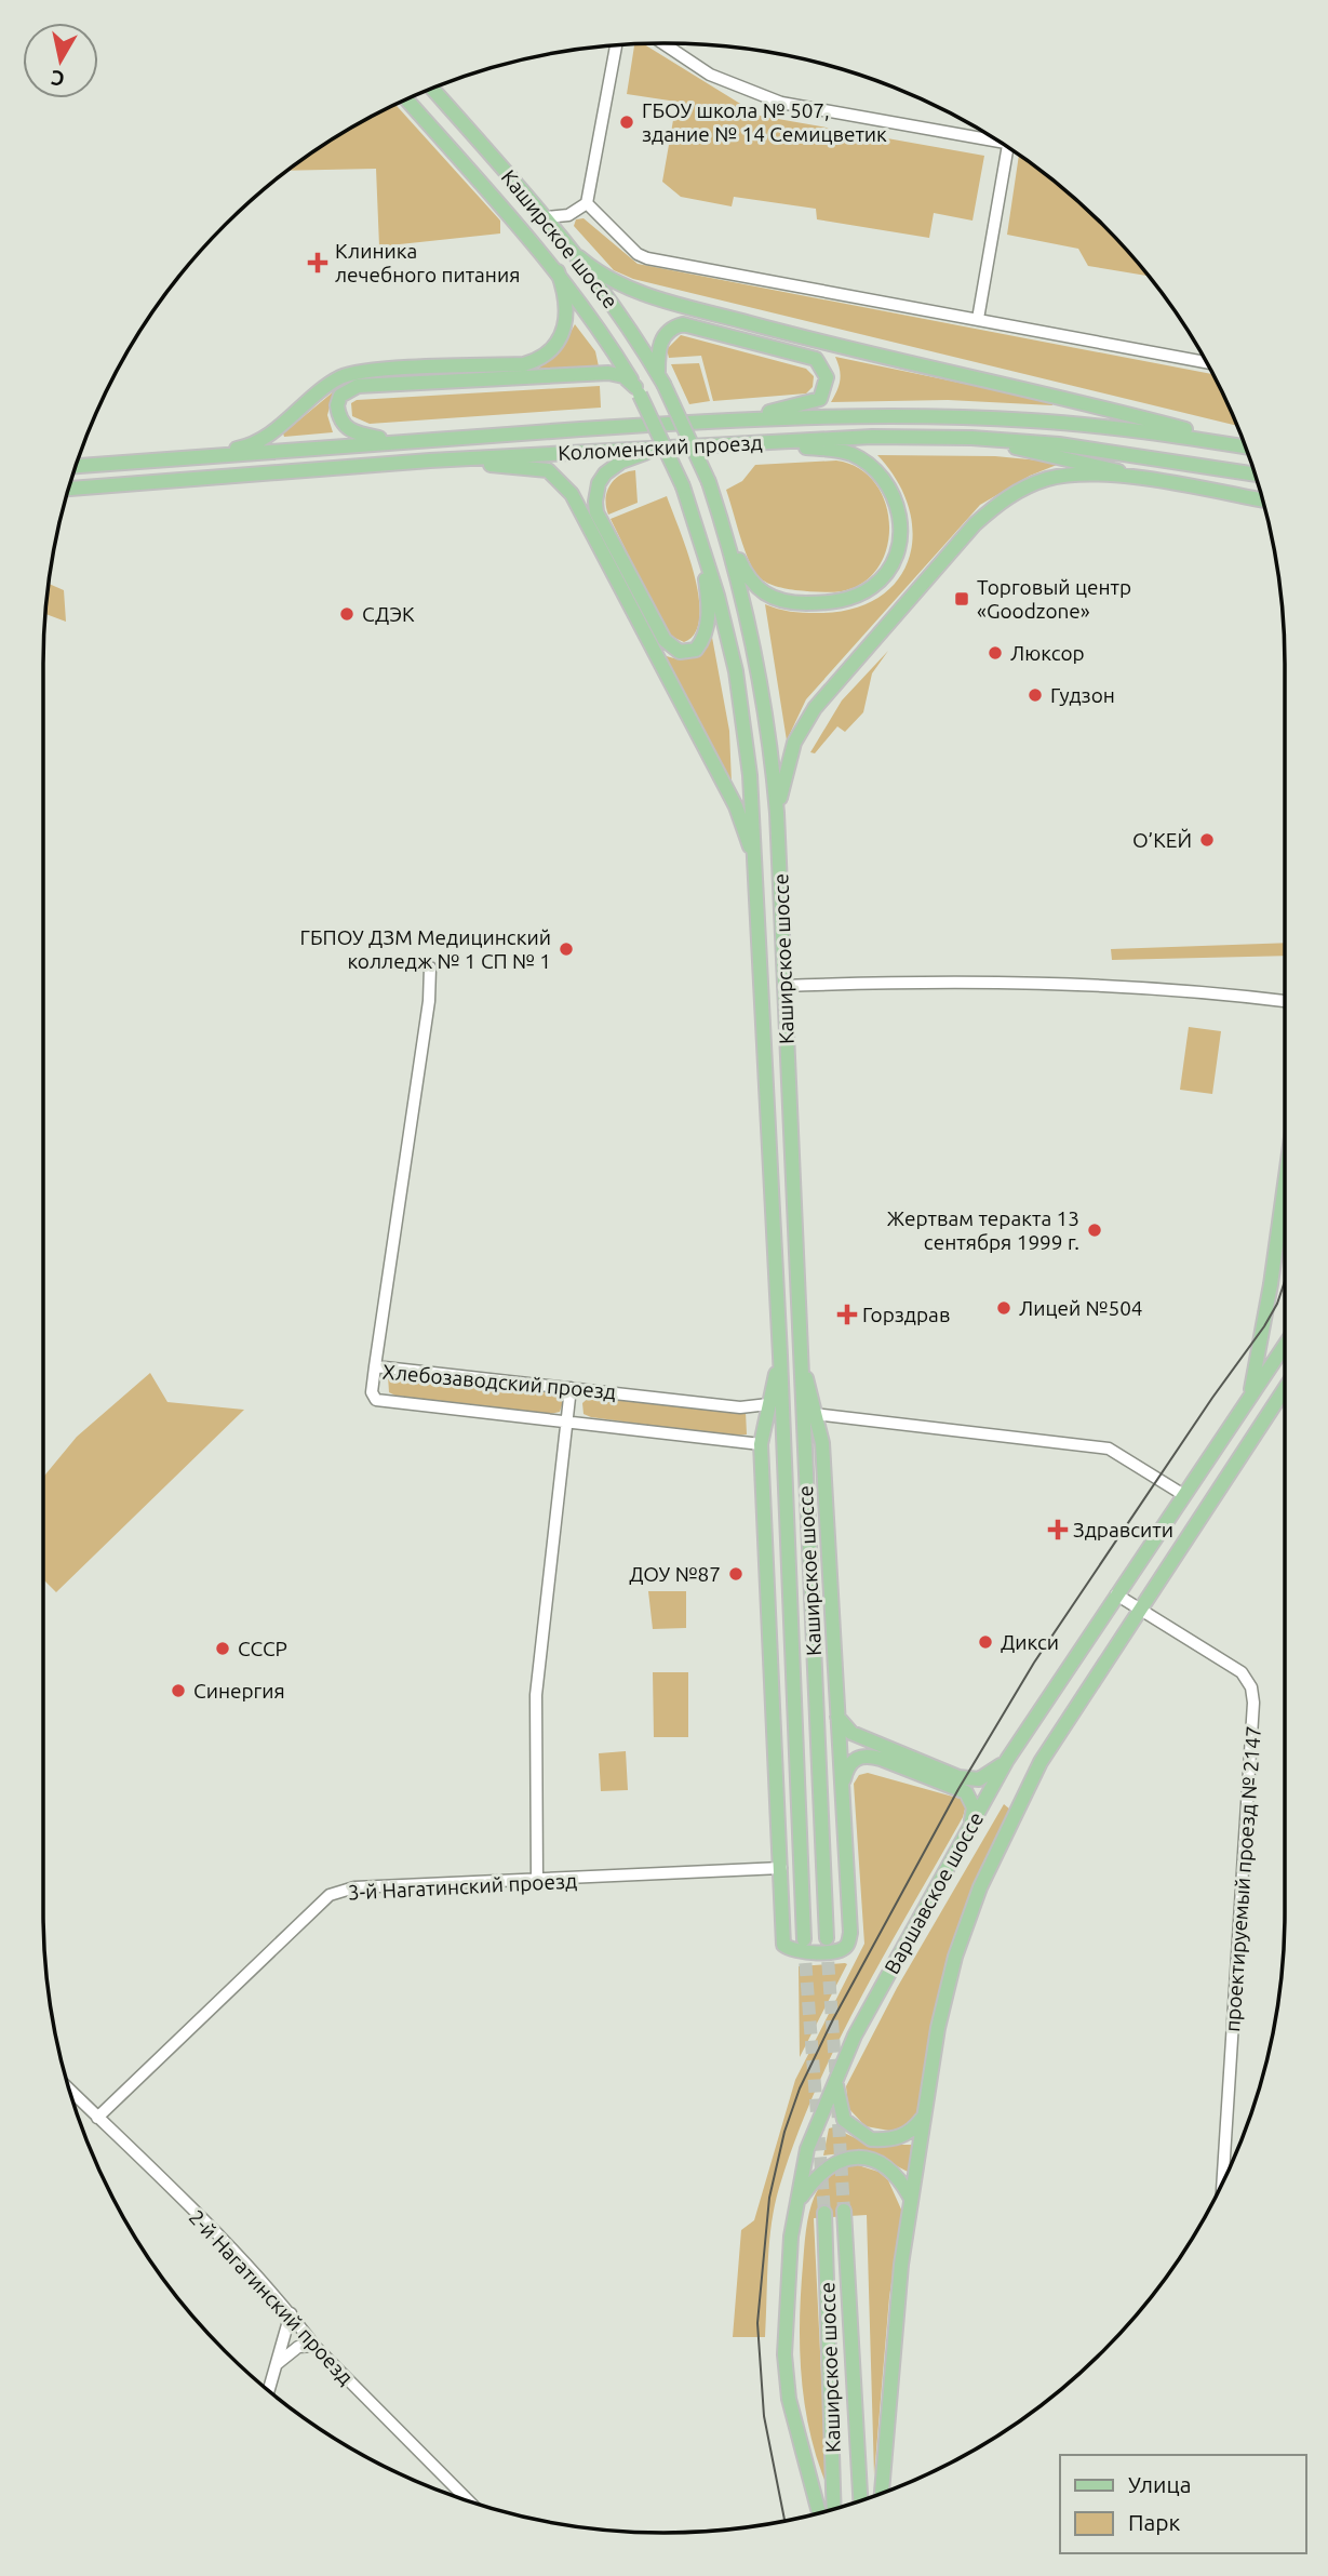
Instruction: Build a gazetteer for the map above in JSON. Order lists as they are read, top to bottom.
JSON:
{
  "streets": {
    "main road": ["Каширское шоссе", "Коломенский проезд", "Варшавское шоссе"],
    "street": [
      "Хлебозаводский проезд",
      "проектируемый проезд № 2147",
      "3-й Нагатинский проезд",
      "2-й Нагатинский проезд"
    ]
  },
  "crossings": [
    ["проектируемый проезд № 2147", "Варшавское шоссе"],
    ["3-й Нагатинский проезд", "2-й Нагатинский проезд"]
  ],
  "places": {
    "other": [
      "ГБОУ школа № 507, здание № 14 Семицветик",
      "СДЭК",
      "Люксор",
      "Гудзон",
      "О’КЕЙ",
      "ГБПОУ ДЗМ Медицинский колледж № 1 СП № 1",
      "Жертвам теракта 13 сентября 1999 г.",
      "Лицей №504",
      "ДОУ №87",
      "Дикси",
      "СССР",
      "Синергия"
    ],
    "health": ["Клиника лечебного питания", "Горздрав", "Здравсити"],
    "transit": ["Торговый центр «Goodzone»"]
  },
  "legend": ["Улица", "Парк"],
  "north": "bottom"
}
